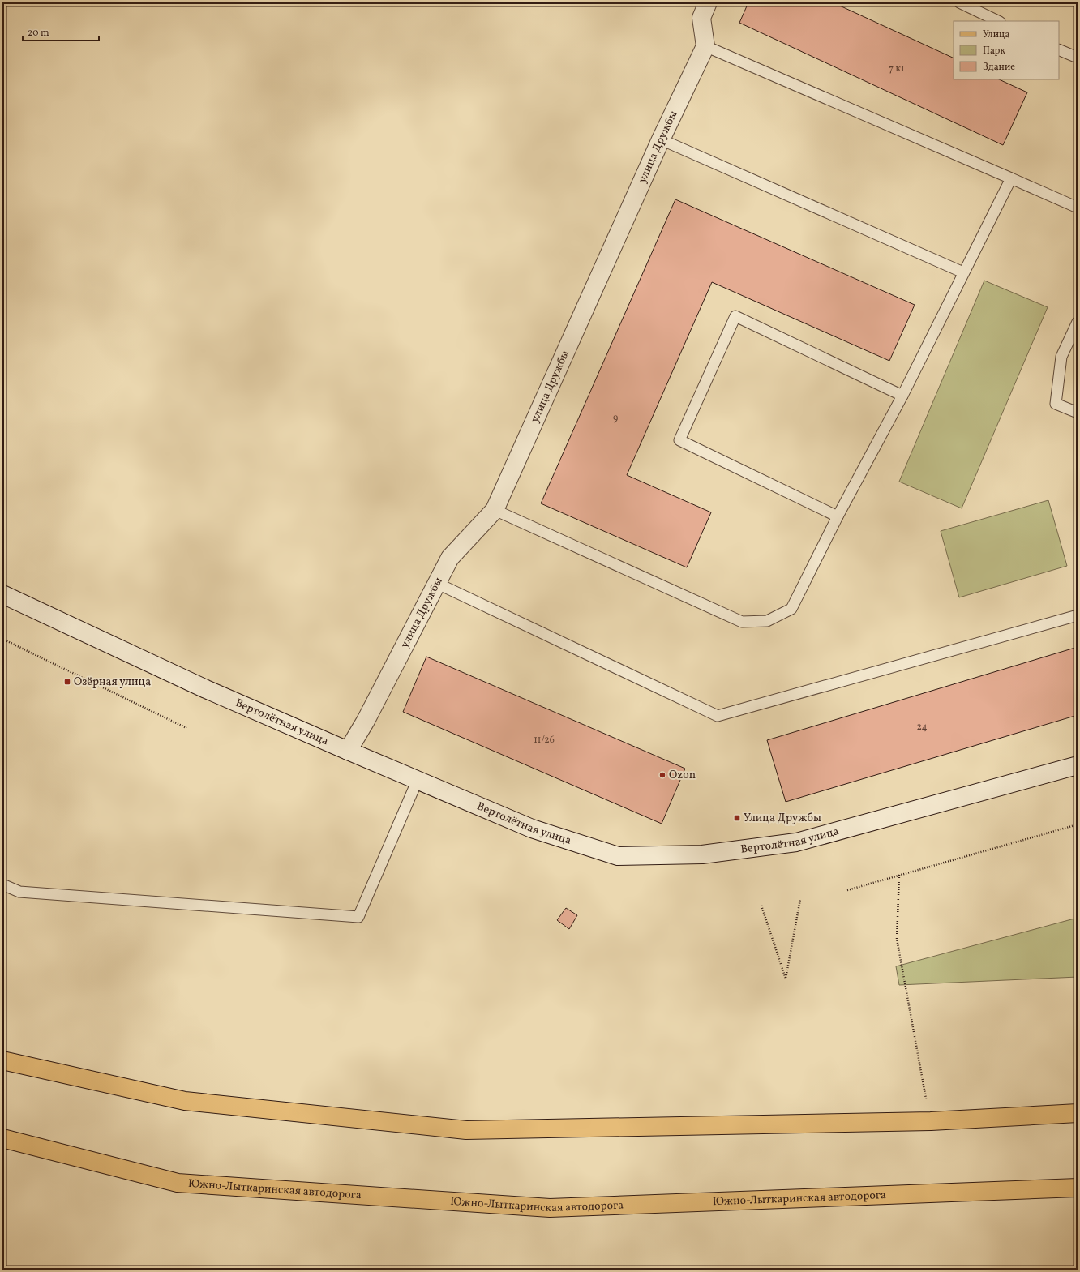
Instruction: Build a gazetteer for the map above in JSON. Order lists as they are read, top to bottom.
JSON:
{
  "streets": {
    "main road": ["Южно-Лыткаринская автодорога"],
    "street": ["улица Дружбы", "Вертолётная улица"]
  },
  "crossings": [
    ["улица Дружбы", "Вертолётная улица"]
  ],
  "places": {
    "transit": ["Озёрная улица", "Улица Дружбы"],
    "other": ["Ozon"]
  },
  "house_numbers": [
    "7 к1",
    "9",
    "24",
    "11/26"
  ],
  "legend": ["Улица", "Парк", "Здание"],
  "scale_bar": "20 m"
}
